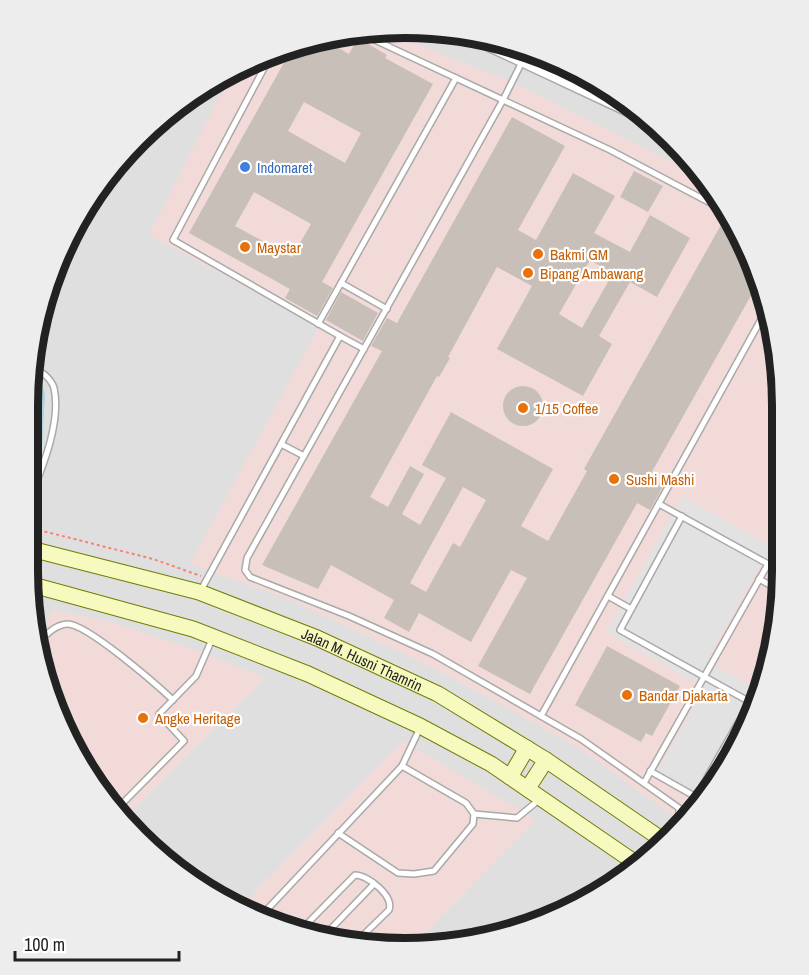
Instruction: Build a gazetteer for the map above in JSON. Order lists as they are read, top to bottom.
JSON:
{
  "streets": {
    "main road": ["Jalan M. Husni Thamrin"]
  },
  "places": [
    "Indomaret",
    "Maystar",
    "Bakmi GM",
    "Bipang Ambawang",
    "1/15 Coffee",
    "Sushi Mashi",
    "Bandar Djakarta",
    "Angke Heritage"
  ],
  "scale_bar": "100 m"
}
